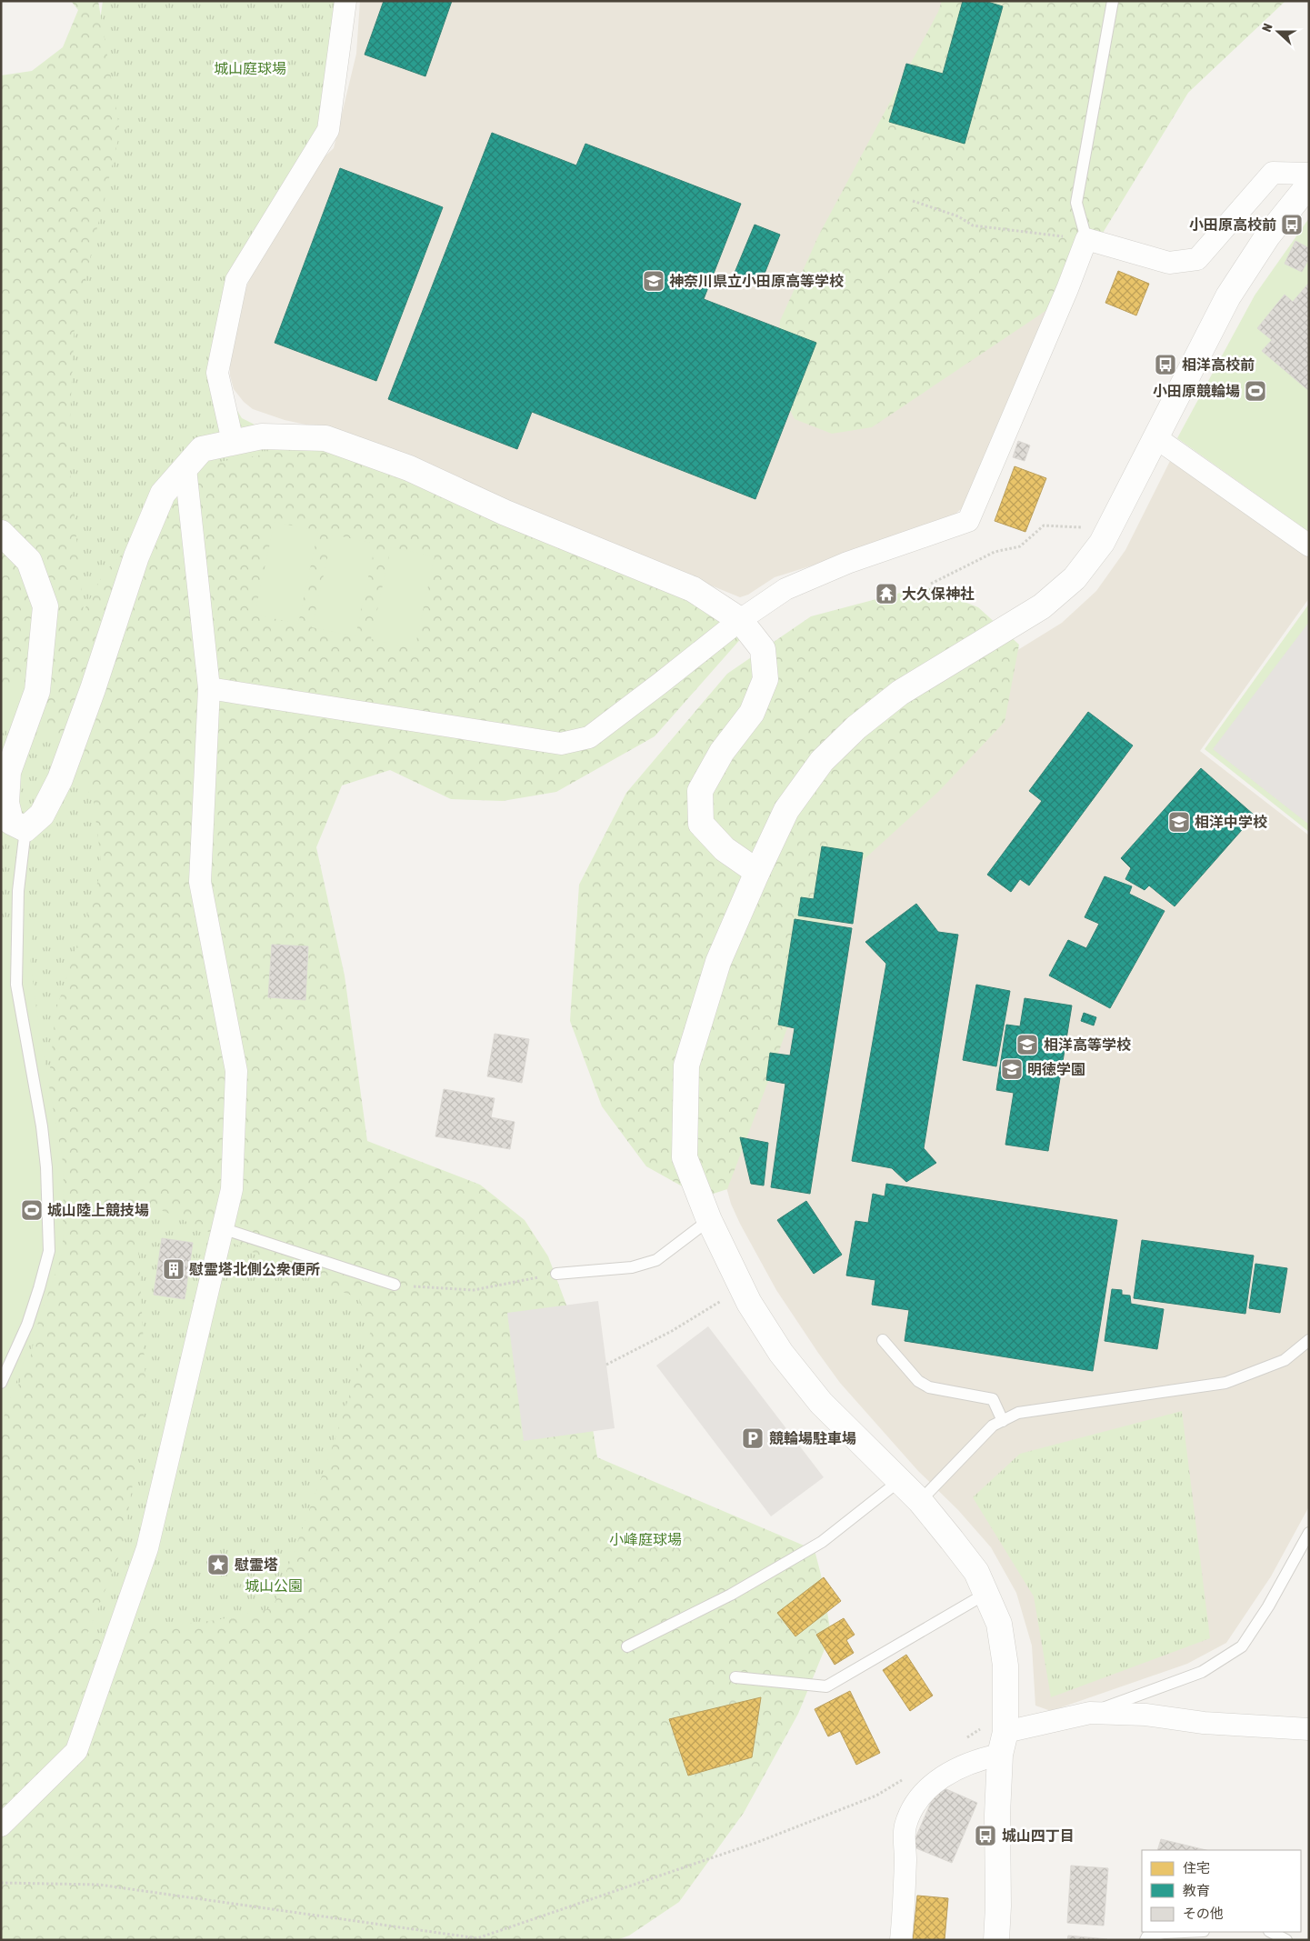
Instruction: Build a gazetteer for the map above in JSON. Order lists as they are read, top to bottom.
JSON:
{
  "parks": ["城山庭球場", "小峰庭球場", "城山公園"],
  "places": {
    "bus stop": ["小田原高校前", "相洋高校前", "城山四丁目"],
    "school or university": [
      "神奈川県立小田原高等学校",
      "相洋中学校",
      "相洋高等学校",
      "明徳学園"
    ],
    "sports": ["小田原競輪場", "城山陸上競技場"],
    "temple": ["大久保神社"],
    "building": ["慰霊塔北側公衆便所"],
    "parking": ["競輪場駐車場"],
    "place": ["慰霊塔"]
  },
  "legend": ["住宅", "教育", "その他"],
  "north": "left"
}
